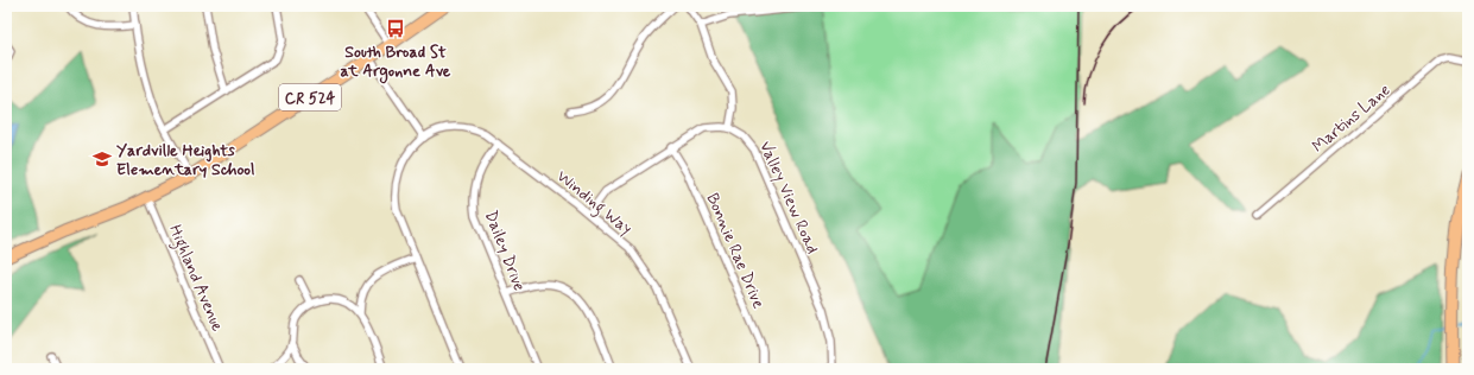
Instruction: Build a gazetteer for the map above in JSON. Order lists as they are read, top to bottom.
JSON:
{
  "streets": {
    "main road": ["CR 524"],
    "street": [
      "Martins Lane",
      "Valley View Road",
      "Winding Way",
      "Dailey Drive",
      "Bonnie Rae Drive",
      "Highland Avenue"
    ]
  },
  "crossings": [
    ["CR 524", "Highland Avenue"],
    ["Winding Way", "Dailey Drive"]
  ],
  "places": {
    "bus stop": ["South Broad St at Argonne Ave"],
    "school or university": ["Yardville Heights Elementary School"]
  }
}
